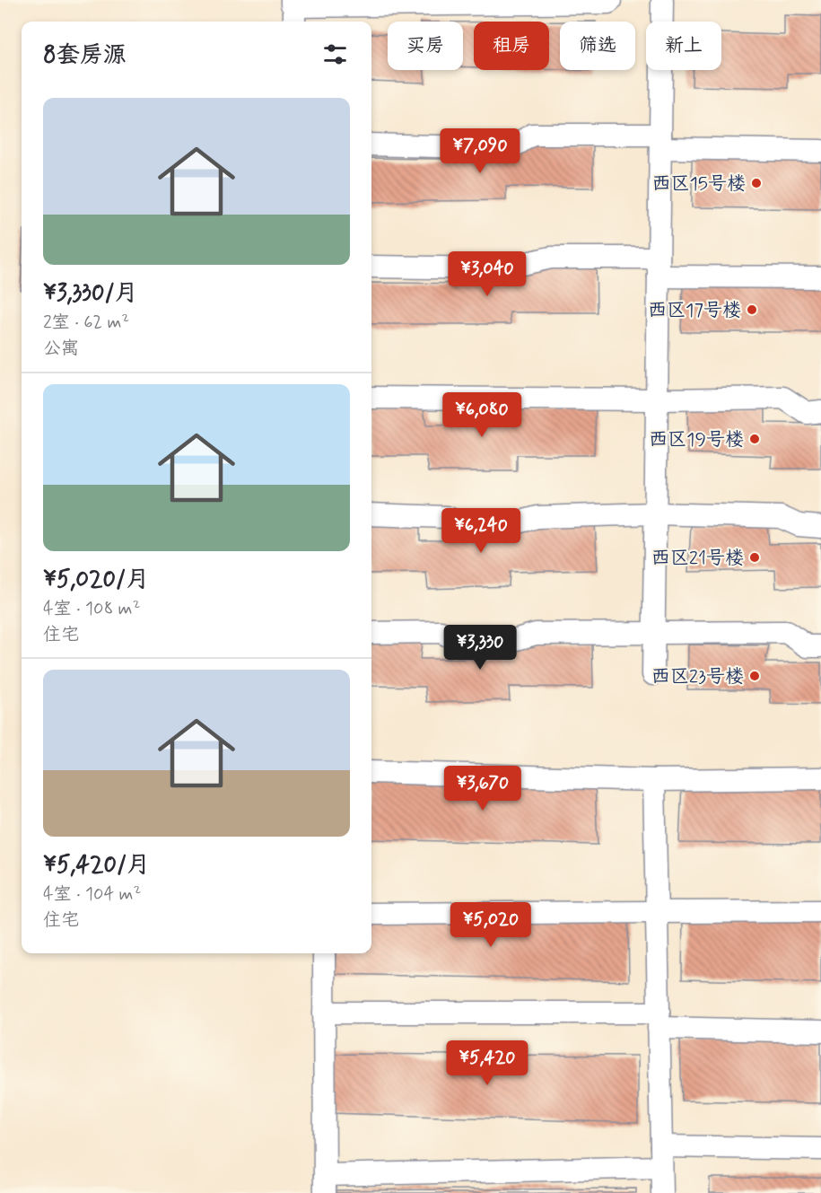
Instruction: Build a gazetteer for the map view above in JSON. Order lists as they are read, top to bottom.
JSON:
{
  "places": [
    "西区15号楼",
    "西区17号楼",
    "西区19号楼",
    "西区21号楼",
    "西区23号楼"
  ],
  "page": {
    "chip": [
      "买房",
      "租房",
      "筛选",
      "新上"
    ],
    "heading": "8套房源",
    "list": [
      {
        "name": "¥3,330/月",
        "note": "2室 · 62 m² · 公寓"
      },
      {
        "name": "¥5,020/月",
        "note": "4室 · 108 m² · 住宅"
      },
      {
        "name": "¥5,420/月",
        "note": "4室 · 104 m² · 住宅"
      }
    ],
    "price": [
      "¥7,090",
      "¥3,040",
      "¥6,080",
      "¥6,240",
      "¥3,330",
      "¥3,670",
      "¥5,020",
      "¥5,420"
    ]
  }
}
